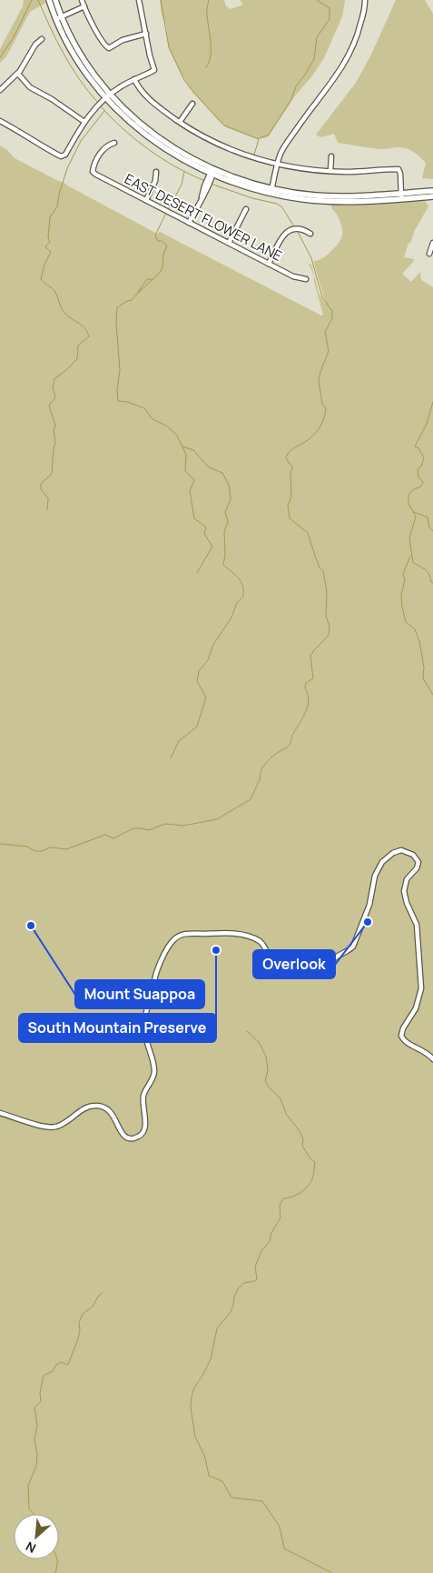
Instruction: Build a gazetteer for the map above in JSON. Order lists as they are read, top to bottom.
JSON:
{
  "streets": {
    "street": ["EAST DESERT FLOWER LANE"]
  },
  "places": ["Overlook", "Mount Suappoa", "South Mountain Preserve"],
  "north": "bottom left"
}
